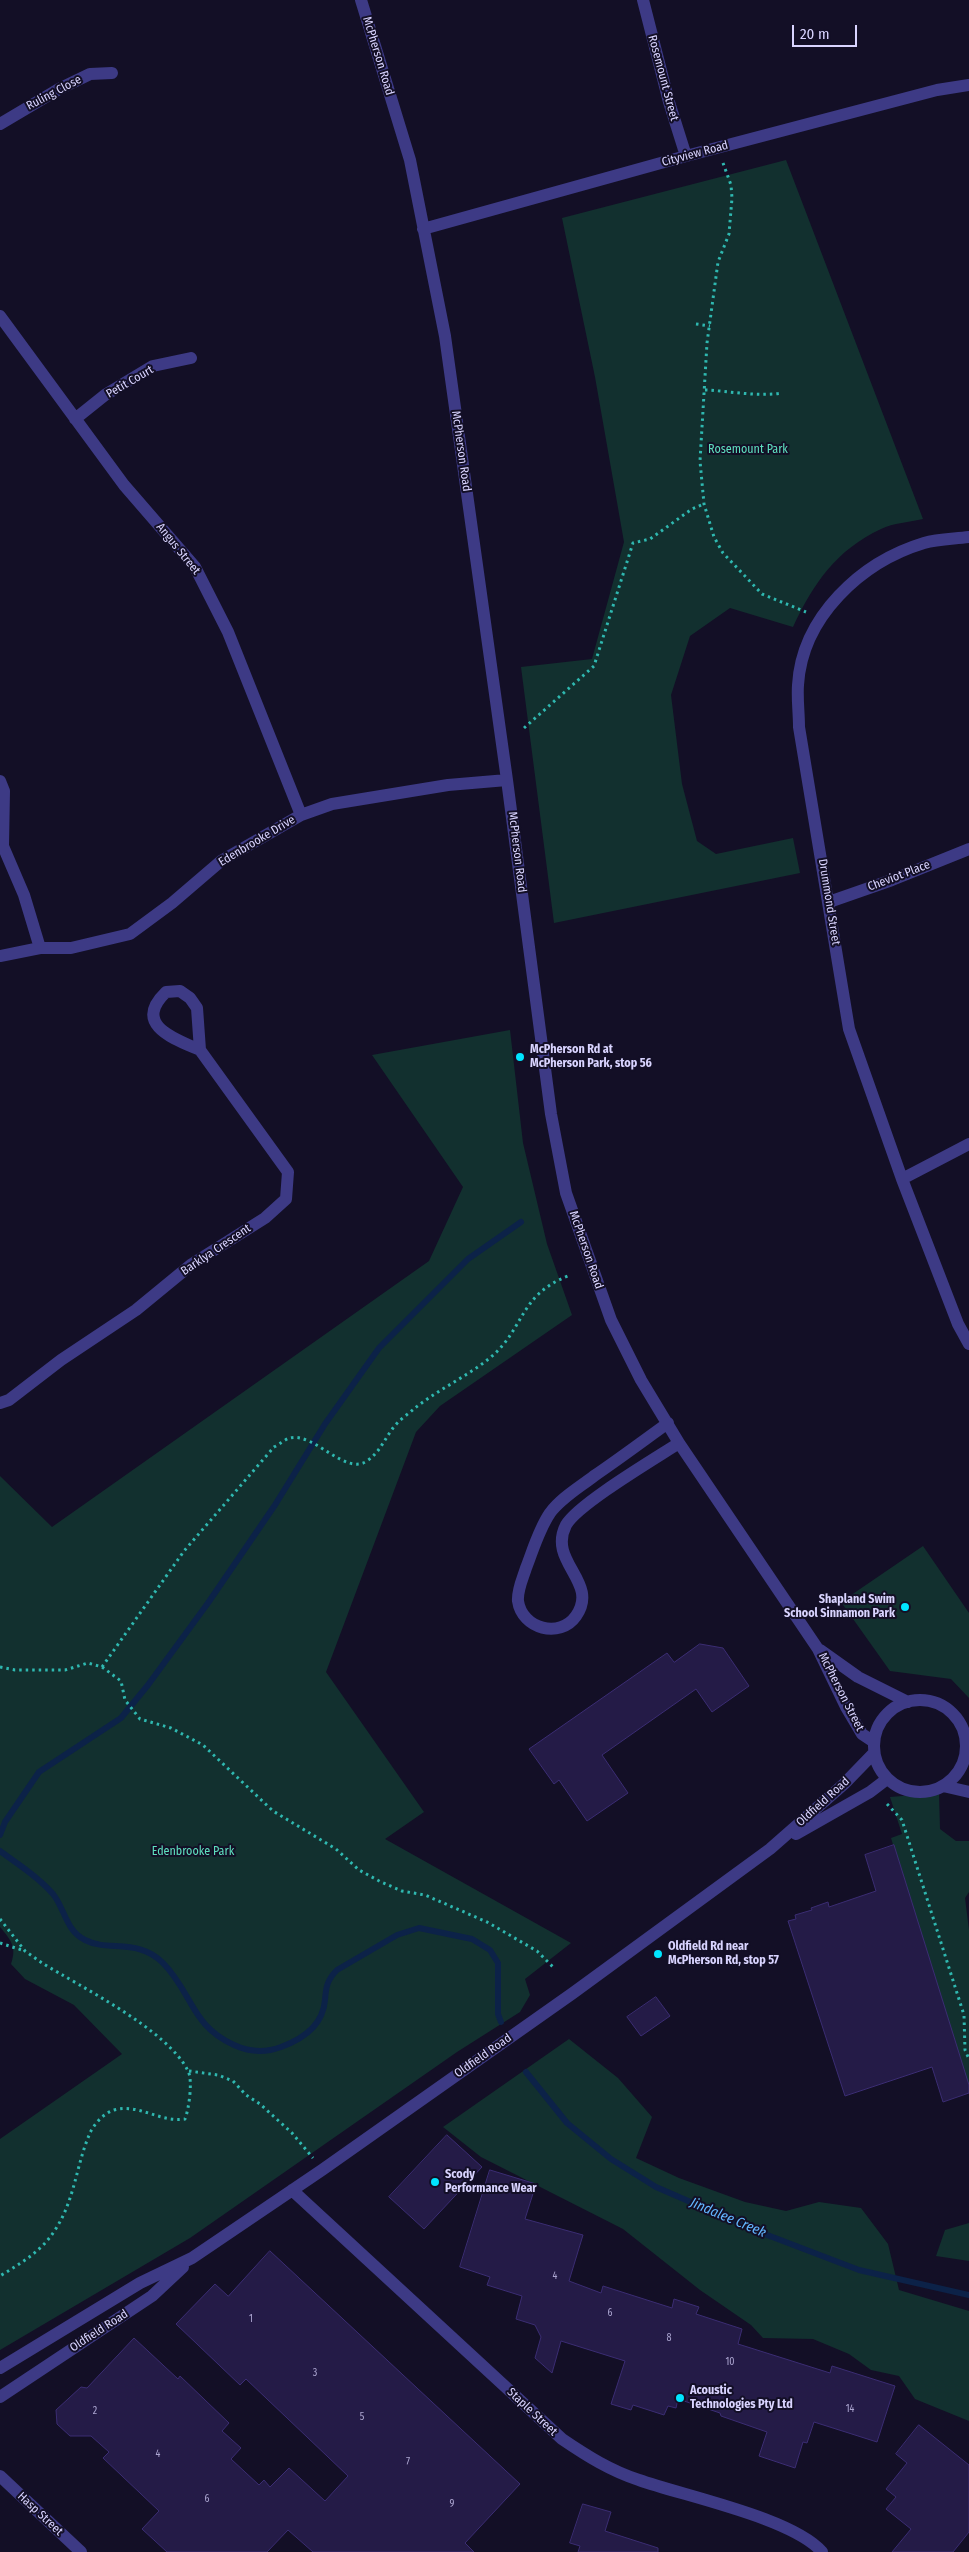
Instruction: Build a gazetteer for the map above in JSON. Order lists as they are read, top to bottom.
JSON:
{
  "streets": {
    "street": [
      "McPherson Road",
      "Rosemount Street",
      "Ruling Close",
      "Cityview Road",
      "Petit Court",
      "Angus Street",
      "Edenbrooke Drive",
      "Cheviot Place",
      "Drummond Street",
      "Barklya Crescent",
      "McPherson Street",
      "Oldfield Road",
      "Staple Street",
      "Hasp Street"
    ]
  },
  "crossings": [
    ["McPherson Road", "Cityview Road"],
    ["McPherson Road", "Edenbrooke Drive"],
    ["McPherson Road", "McPherson Street"],
    ["Rosemount Street", "Cityview Road"],
    ["Petit Court", "Angus Street"],
    ["Angus Street", "Edenbrooke Drive"],
    ["Cheviot Place", "Drummond Street"],
    ["McPherson Street", "Oldfield Road"],
    ["Oldfield Road", "Staple Street"]
  ],
  "water": ["Jindalee Creek"],
  "parks": ["Rosemount Park", "Edenbrooke Park"],
  "places": [
    "McPherson Rd at McPherson Park, stop 56",
    "Shapland Swim School Sinnamon Park",
    "Oldfield Rd near McPherson Rd, stop 57",
    "Scody Performance Wear",
    "Acoustic Technologies Pty Ltd"
  ],
  "house_numbers": [
    "4",
    "6",
    "1",
    "8",
    "10",
    "3",
    "14",
    "2",
    "5",
    "4",
    "7",
    "6",
    "9"
  ],
  "scale_bar": "20 m"
}
